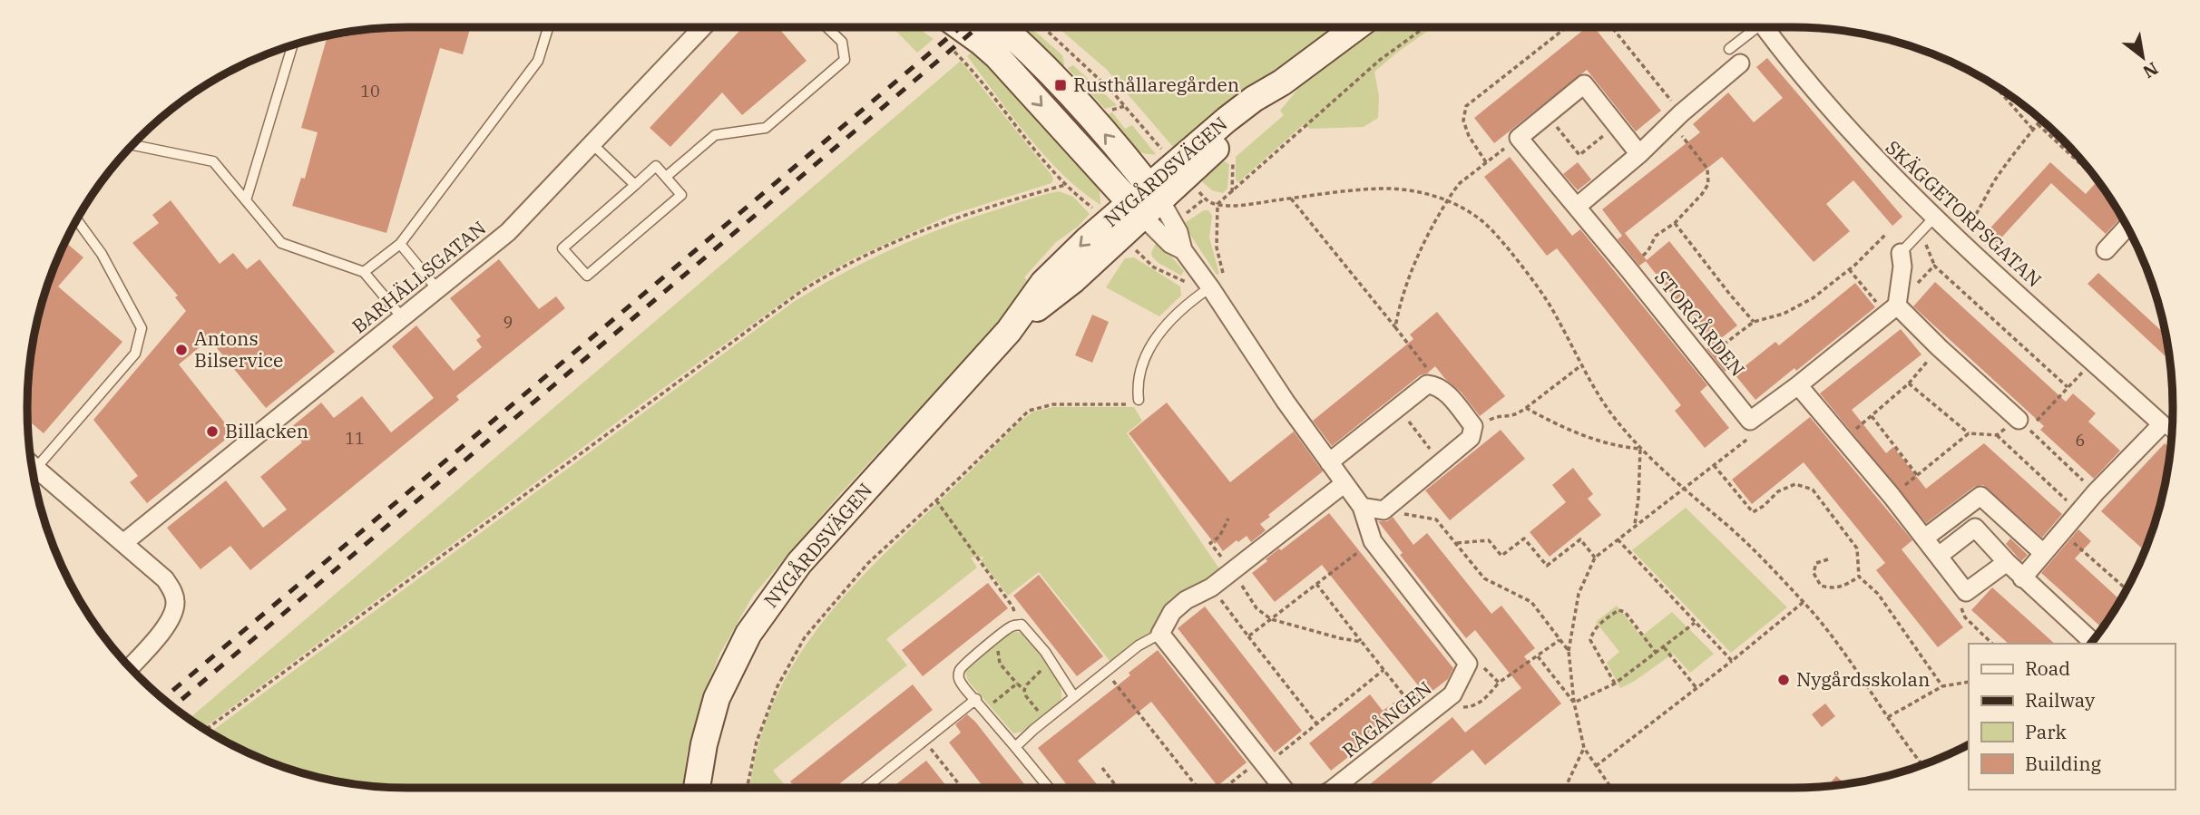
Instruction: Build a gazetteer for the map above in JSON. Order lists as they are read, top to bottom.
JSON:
{
  "streets": {
    "street": [
      "NYGÅRDSVÄGEN",
      "SKÄGGETORPSGATAN",
      "BARHÄLLSGATAN",
      "STORGÅRDEN",
      "RÅGÅNGEN"
    ]
  },
  "places": {
    "transit": ["Rusthållaregården"],
    "other": ["Antons Bilservice", "Billacken", "Nygårdsskolan"]
  },
  "house_numbers": [
    "10",
    "9",
    "11",
    "6"
  ],
  "legend": [
    "Road",
    "Railway",
    "Park",
    "Building"
  ],
  "north": "bottom right"
}
